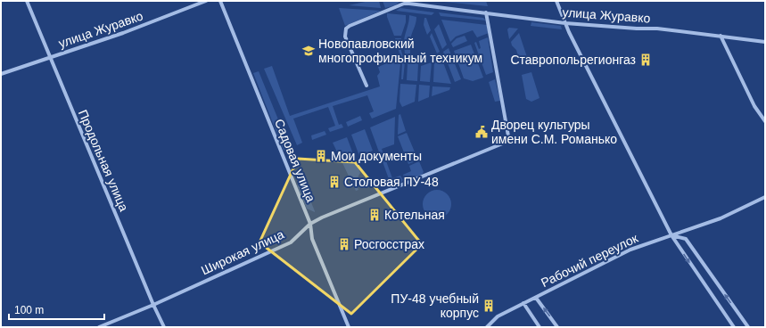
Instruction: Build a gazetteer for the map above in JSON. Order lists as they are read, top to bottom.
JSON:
{
  "streets": {
    "street": [
      "улица Журавко",
      "Продольная улица",
      "Садовая улица",
      "Широкая улица",
      "Рабочий переулок"
    ]
  },
  "crossings": [
    ["улица Журавко", "Продольная улица"],
    ["улица Журавко", "Широкая улица"],
    ["Продольная улица", "Широкая улица"],
    ["Садовая улица", "Широкая улица"]
  ],
  "places": {
    "school or university": ["Новопавловский многопрофильный техникум"],
    "building": [
      "Ставропольрегионгаз",
      "Мои документы",
      "Столовая ПУ-48",
      "Котельная",
      "Росгосстрах",
      "ПУ-48 учебный корпус"
    ],
    "public building": ["Дворец культуры имени С.М. Романько"]
  },
  "scale_bar": "100 m"
}
